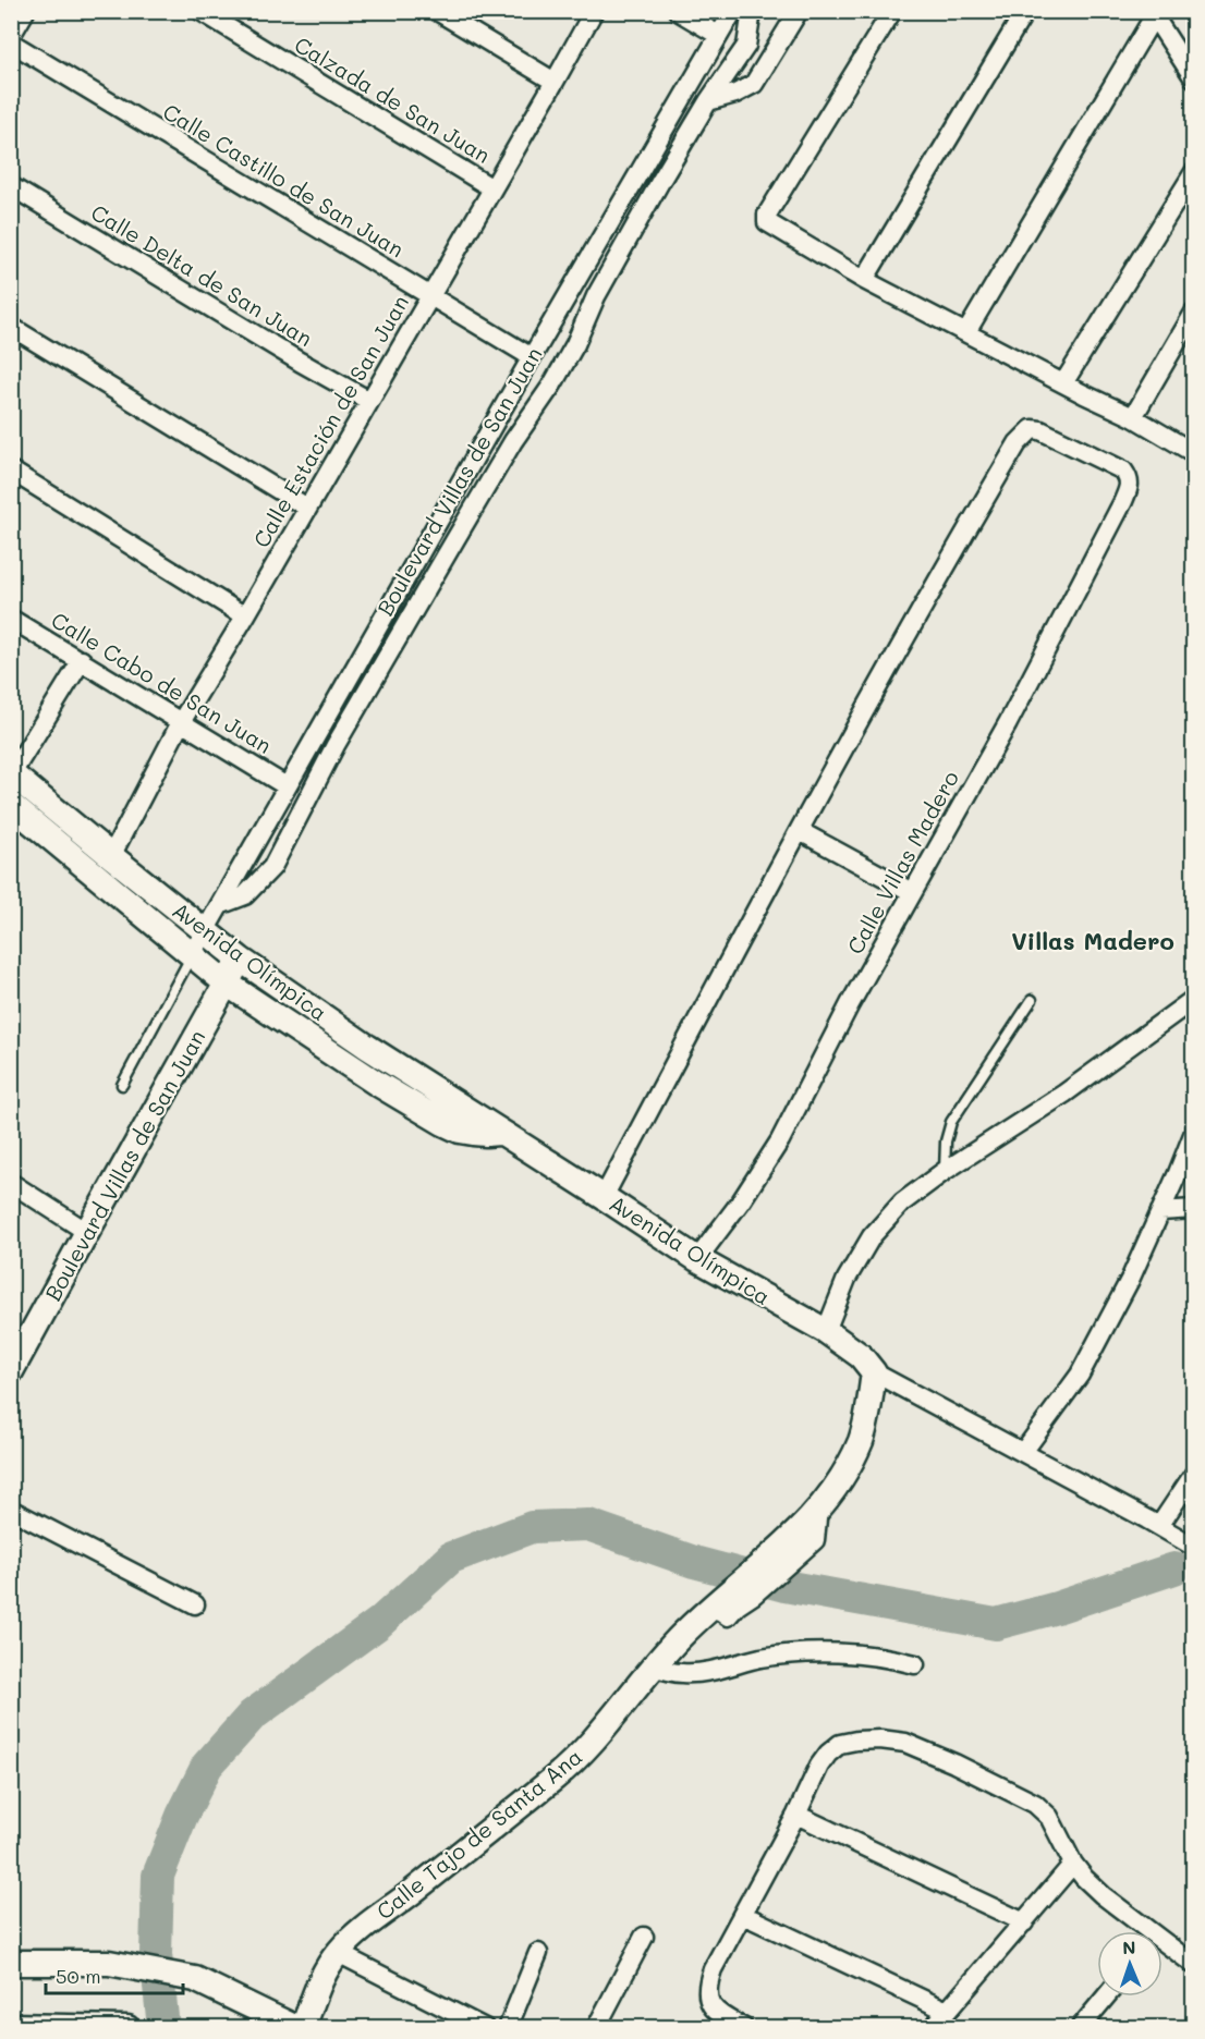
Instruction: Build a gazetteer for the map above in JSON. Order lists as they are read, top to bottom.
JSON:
{
  "streets": {
    "street": [
      "Calzada de San Juan",
      "Calle Castillo de San Juan",
      "Calle Delta de San Juan",
      "Calle Estación de San Juan",
      "Boulevard Villas de San Juan",
      "Calle Cabo de San Juan",
      "Calle Villas Madero",
      "Avenida Olímpica",
      "Calle Tajo de Santa Ana"
    ]
  },
  "crossings": [
    ["Calzada de San Juan", "Calle Estación de San Juan"],
    ["Calle Castillo de San Juan", "Calle Estación de San Juan"],
    ["Calle Castillo de San Juan", "Boulevard Villas de San Juan"],
    ["Calle Delta de San Juan", "Calle Estación de San Juan"],
    ["Calle Estación de San Juan", "Calle Cabo de San Juan"],
    ["Calle Estación de San Juan", "Avenida Olímpica"],
    ["Boulevard Villas de San Juan", "Calle Cabo de San Juan"],
    ["Boulevard Villas de San Juan", "Avenida Olímpica"],
    ["Calle Villas Madero", "Avenida Olímpica"],
    ["Avenida Olímpica", "Calle Tajo de Santa Ana"]
  ],
  "districts": ["Villas Madero"],
  "scale_bar": "50 m",
  "north": "top"
}
